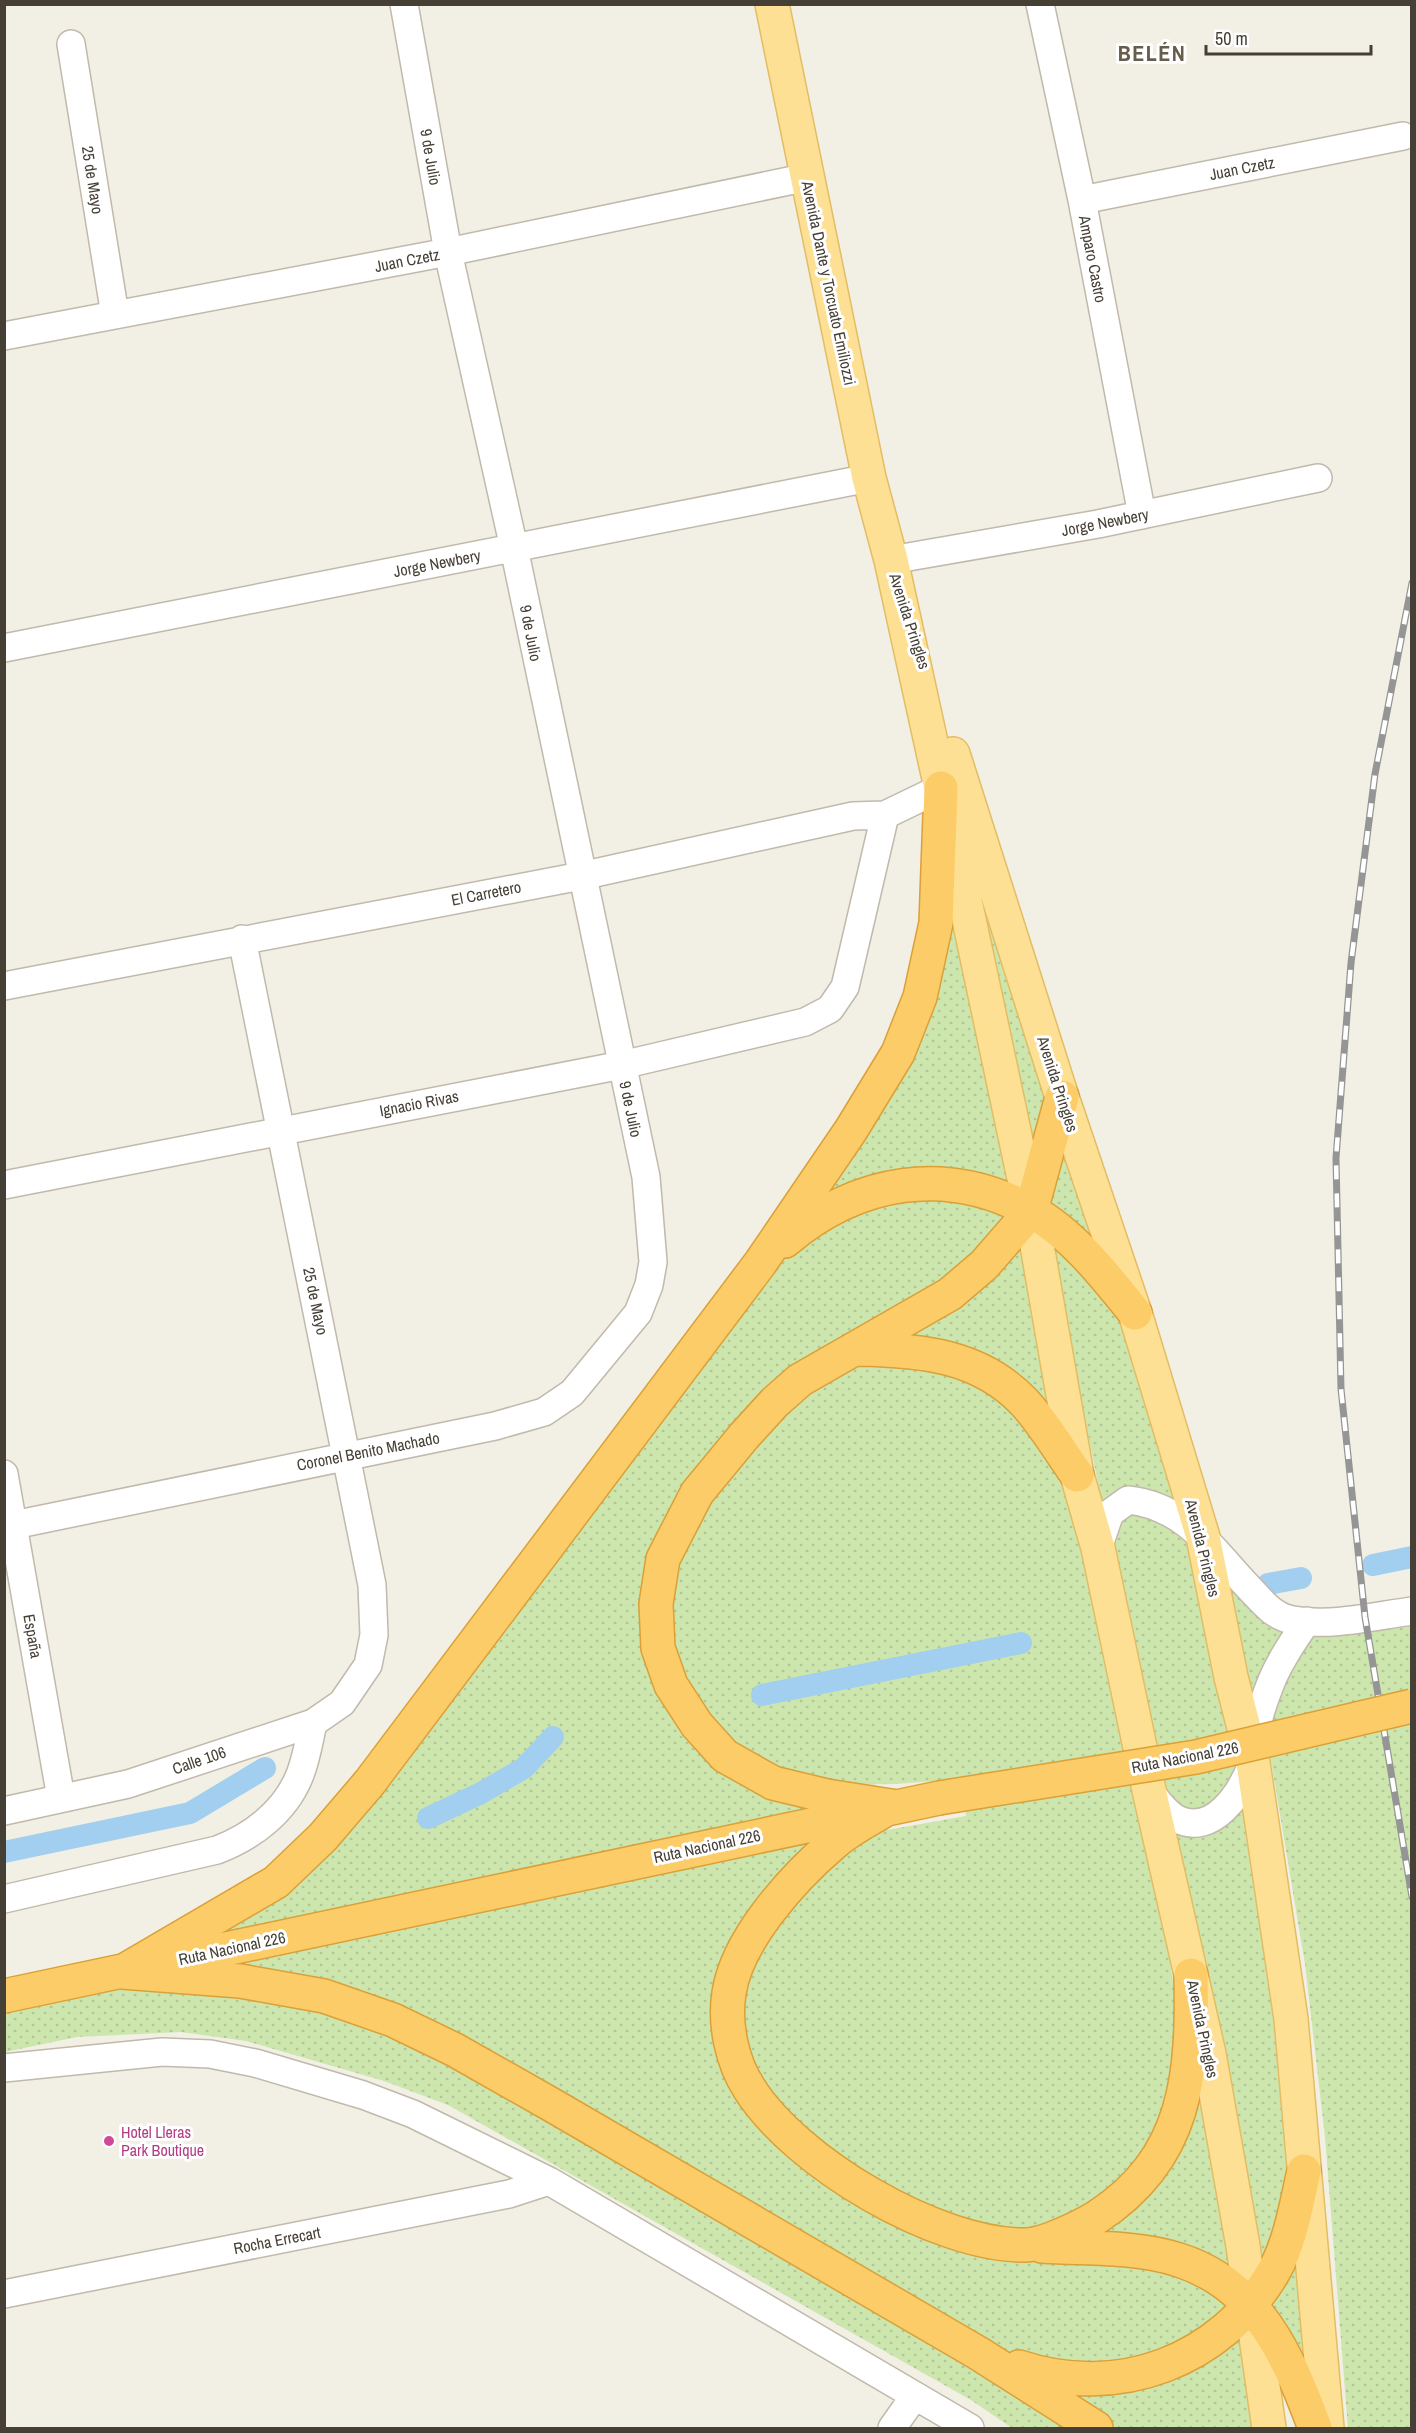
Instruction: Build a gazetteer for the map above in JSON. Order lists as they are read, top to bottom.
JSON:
{
  "streets": {
    "highway": ["Ruta Nacional 226"],
    "main road": ["Avenida Dante y Torcuato Emiliozzi", "Avenida Pringles"],
    "street": [
      "9 de Julio",
      "Juan Czetz",
      "25 de Mayo",
      "Amparo Castro",
      "Jorge Newbery",
      "El Carretero",
      "Ignacio Rivas",
      "Coronel Benito Machado",
      "España",
      "Calle 106",
      "Rocha Errecart"
    ]
  },
  "crossings": [
    ["9 de Julio", "Juan Czetz"],
    ["9 de Julio", "Jorge Newbery"],
    ["9 de Julio", "El Carretero"],
    ["9 de Julio", "Ignacio Rivas"],
    ["9 de Julio", "Coronel Benito Machado"],
    ["Juan Czetz", "25 de Mayo"],
    ["Juan Czetz", "Amparo Castro"],
    ["Juan Czetz", "Avenida Dante y Torcuato Emiliozzi"],
    ["25 de Mayo", "El Carretero"],
    ["25 de Mayo", "Ignacio Rivas"],
    ["25 de Mayo", "Coronel Benito Machado"],
    ["25 de Mayo", "Calle 106"],
    ["Amparo Castro", "Jorge Newbery"],
    ["Avenida Dante y Torcuato Emiliozzi", "Jorge Newbery"],
    ["Avenida Dante y Torcuato Emiliozzi", "Avenida Pringles"],
    ["Jorge Newbery", "Avenida Pringles"],
    ["Avenida Pringles", "El Carretero"],
    ["El Carretero", "Ignacio Rivas"],
    ["Coronel Benito Machado", "España"],
    ["España", "Calle 106"]
  ],
  "districts": ["BELÉN"],
  "places": ["Hotel Lleras Park Boutique"],
  "scale_bar": "50 m"
}
